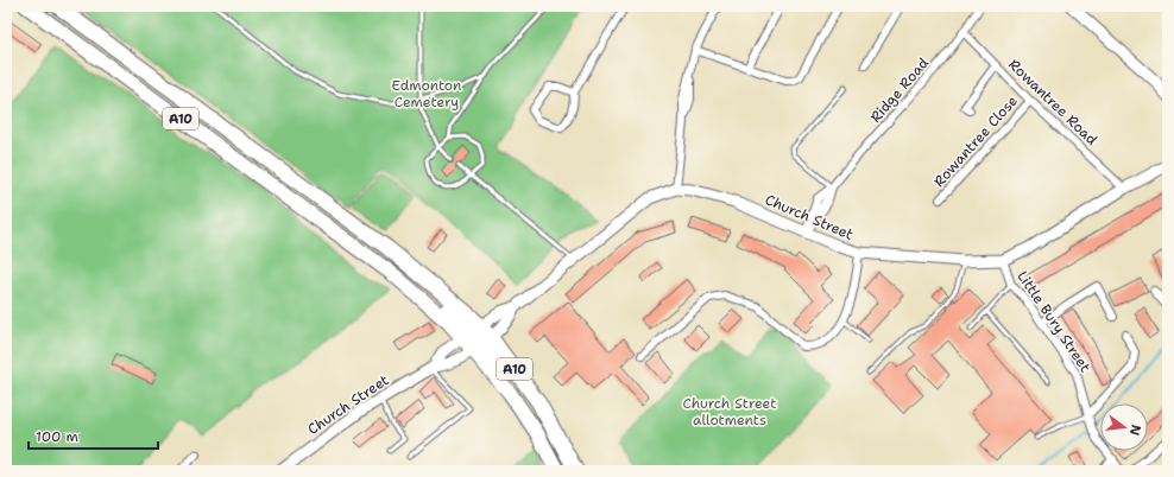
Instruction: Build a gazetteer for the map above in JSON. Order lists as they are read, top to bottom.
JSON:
{
  "streets": {
    "highway": ["A10"],
    "main road": ["Church Street"],
    "street": [
      "Ridge Road",
      "Rowantree Road",
      "Rowantree Close",
      "Little Bury Street"
    ]
  },
  "crossings": [
    ["Ridge Road", "Rowantree Road"],
    ["Ridge Road", "Church Street"],
    ["Rowantree Road", "Rowantree Close"],
    ["Rowantree Road", "Church Street"],
    ["A10", "Church Street"],
    ["Church Street", "Little Bury Street"]
  ],
  "parks": ["Edmonton Cemetery", "Church Street allotments"],
  "scale_bar": "100 m",
  "north": "right"
}
